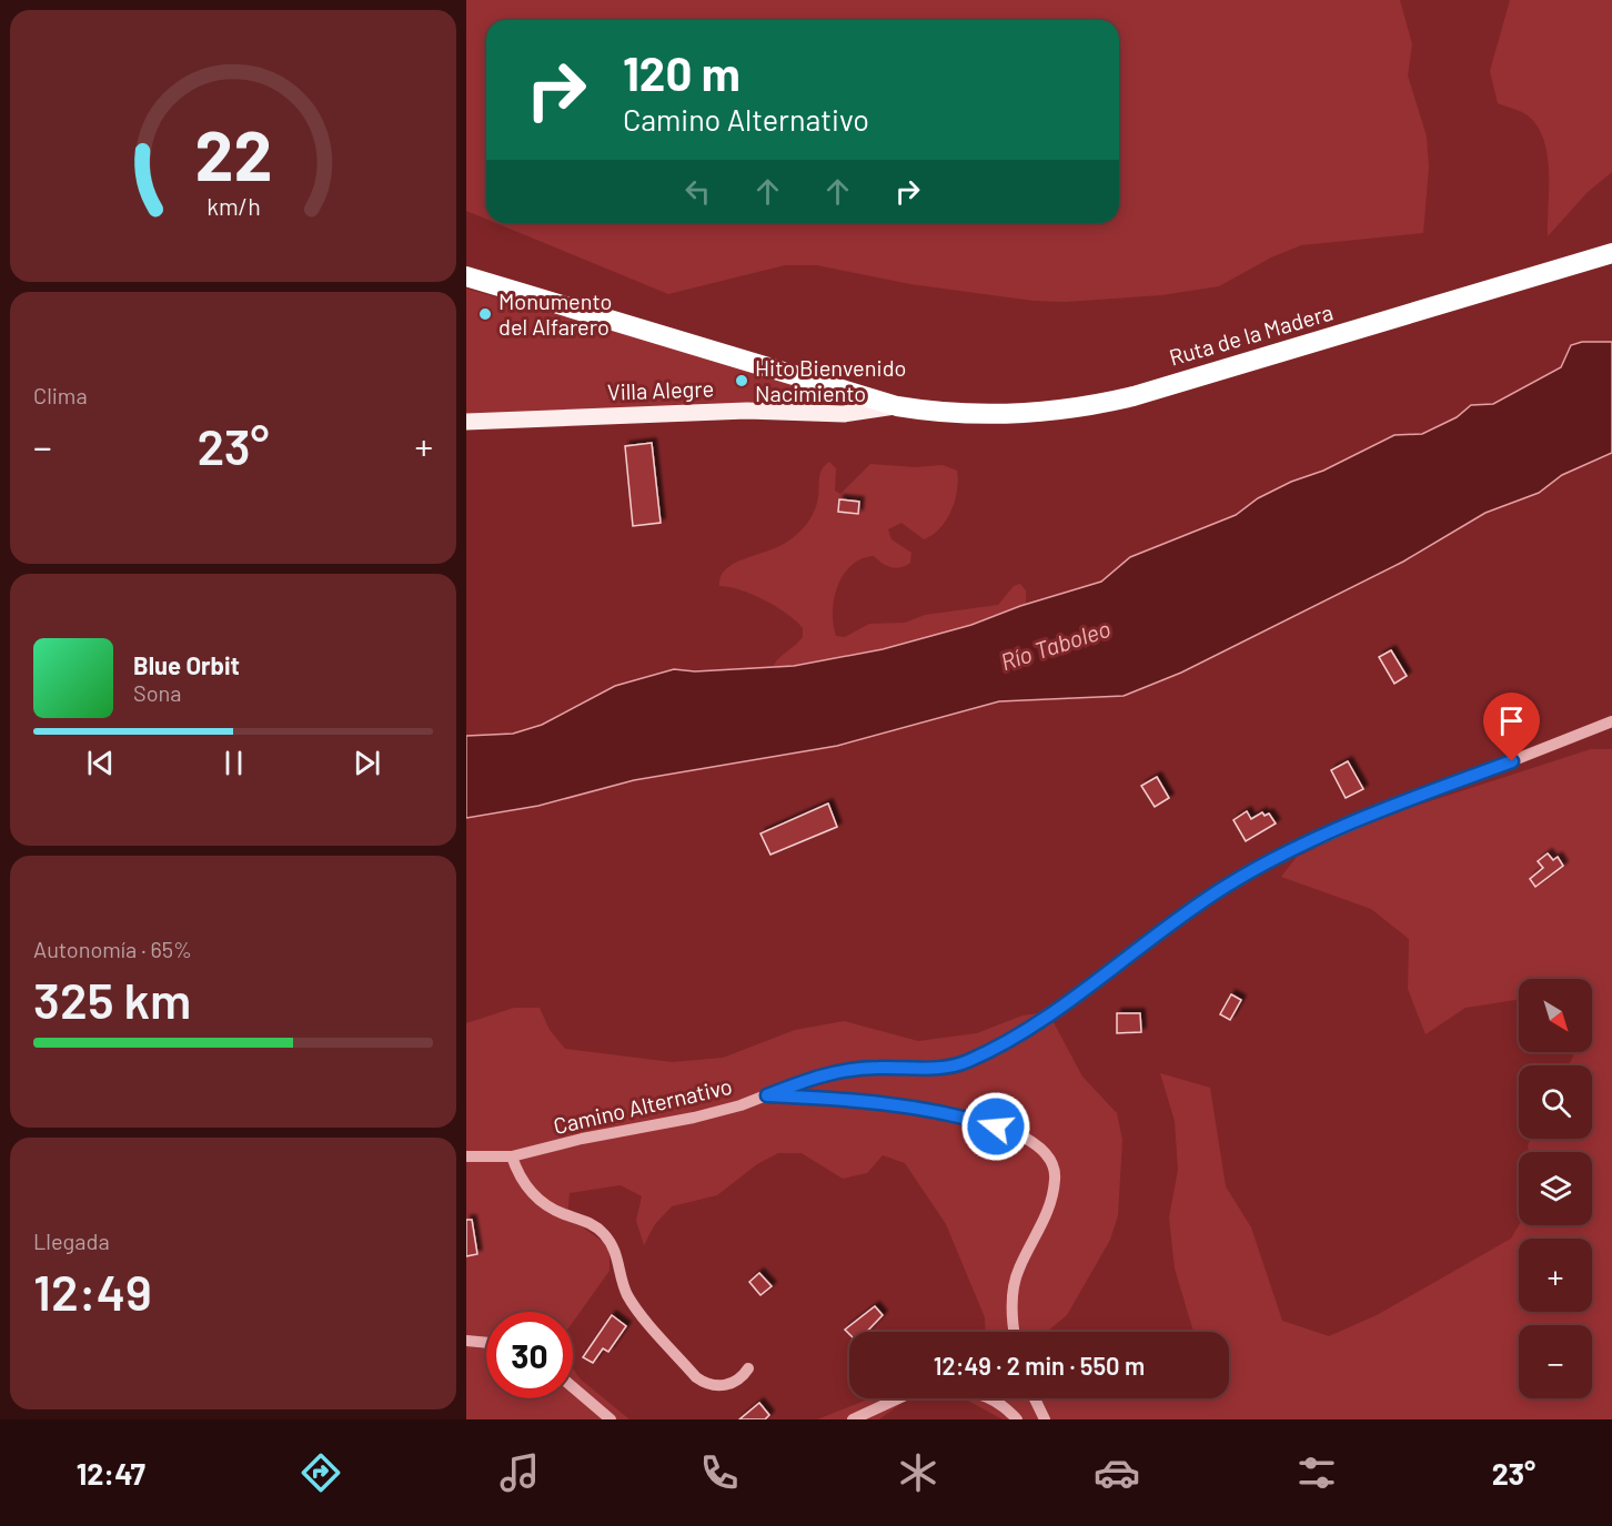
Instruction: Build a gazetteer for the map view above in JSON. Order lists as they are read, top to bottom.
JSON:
{
  "streets": {
    "highway": ["Ruta de la Madera"],
    "main road": ["Villa Alegre"],
    "street": ["Camino Alternativo"]
  },
  "crossings": [
    ["Ruta de la Madera", "Villa Alegre"]
  ],
  "water": ["Río Taboleo"],
  "places": ["Monumento del Alfarero", "Hito Bienvenido Nacimiento"],
  "north": "bottom right",
  "page": {
    "turn": ["120 m", "Camino Alternativo"],
    "tile": [
      "Clima",
      ["Autonomía · 65%", "325 km"],
      ["Llegada", "12:49"]
    ],
    "heat": ["−", "23°", "+"],
    "song": ["Blue Orbit", "Sona"],
    "map_buttons": ["+", "−"],
    "limit": "30",
    "trip": "12:49 · 2 min · 550 m",
    "tabs": ["12:47", "23°"],
    "gauge": ["22", "km/h"]
  }
}
